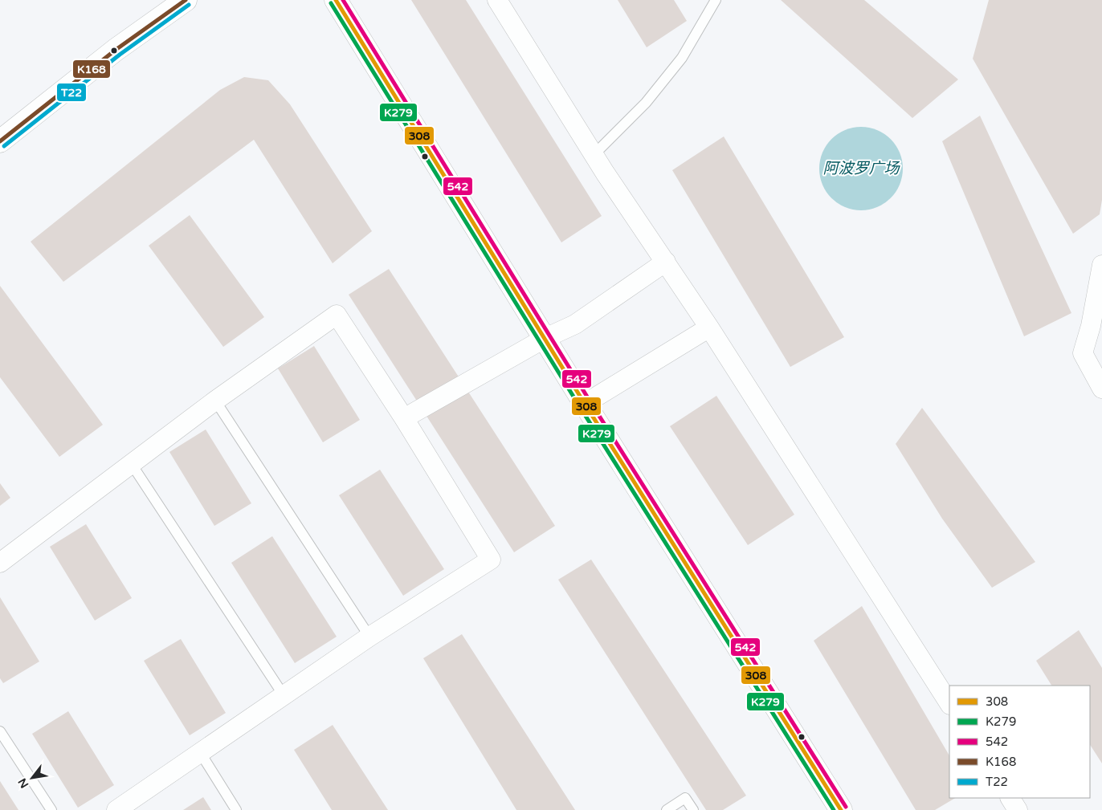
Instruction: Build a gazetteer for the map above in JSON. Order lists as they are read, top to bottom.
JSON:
{
  "water": ["阿波罗广场"],
  "lines": [
    "transit line 308",
    "transit line 542",
    "transit line K168",
    "transit line K279",
    "transit line T22"
  ],
  "legend": [
    "308",
    "K279",
    "542",
    "K168",
    "T22"
  ],
  "north": "bottom left"
}
